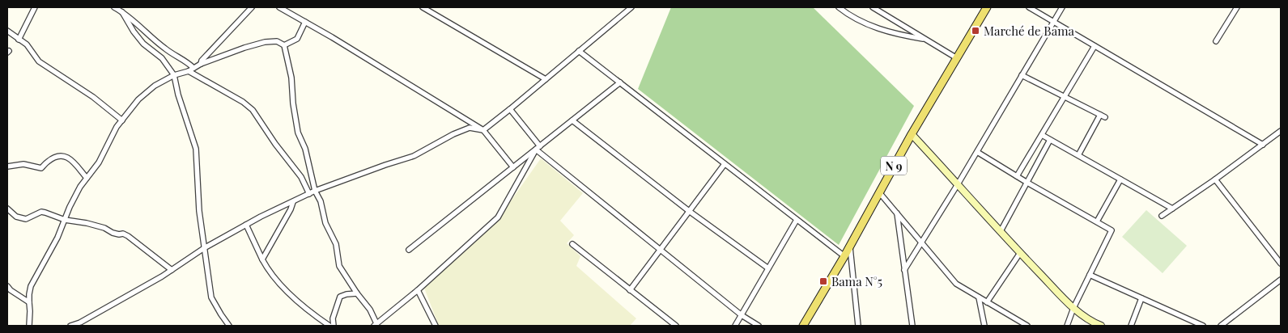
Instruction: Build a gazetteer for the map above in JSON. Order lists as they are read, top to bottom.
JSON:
{
  "streets": {
    "main road": ["N 9"]
  },
  "places": {
    "transit": ["Marché de Bama", "Bama N°5"]
  }
}
